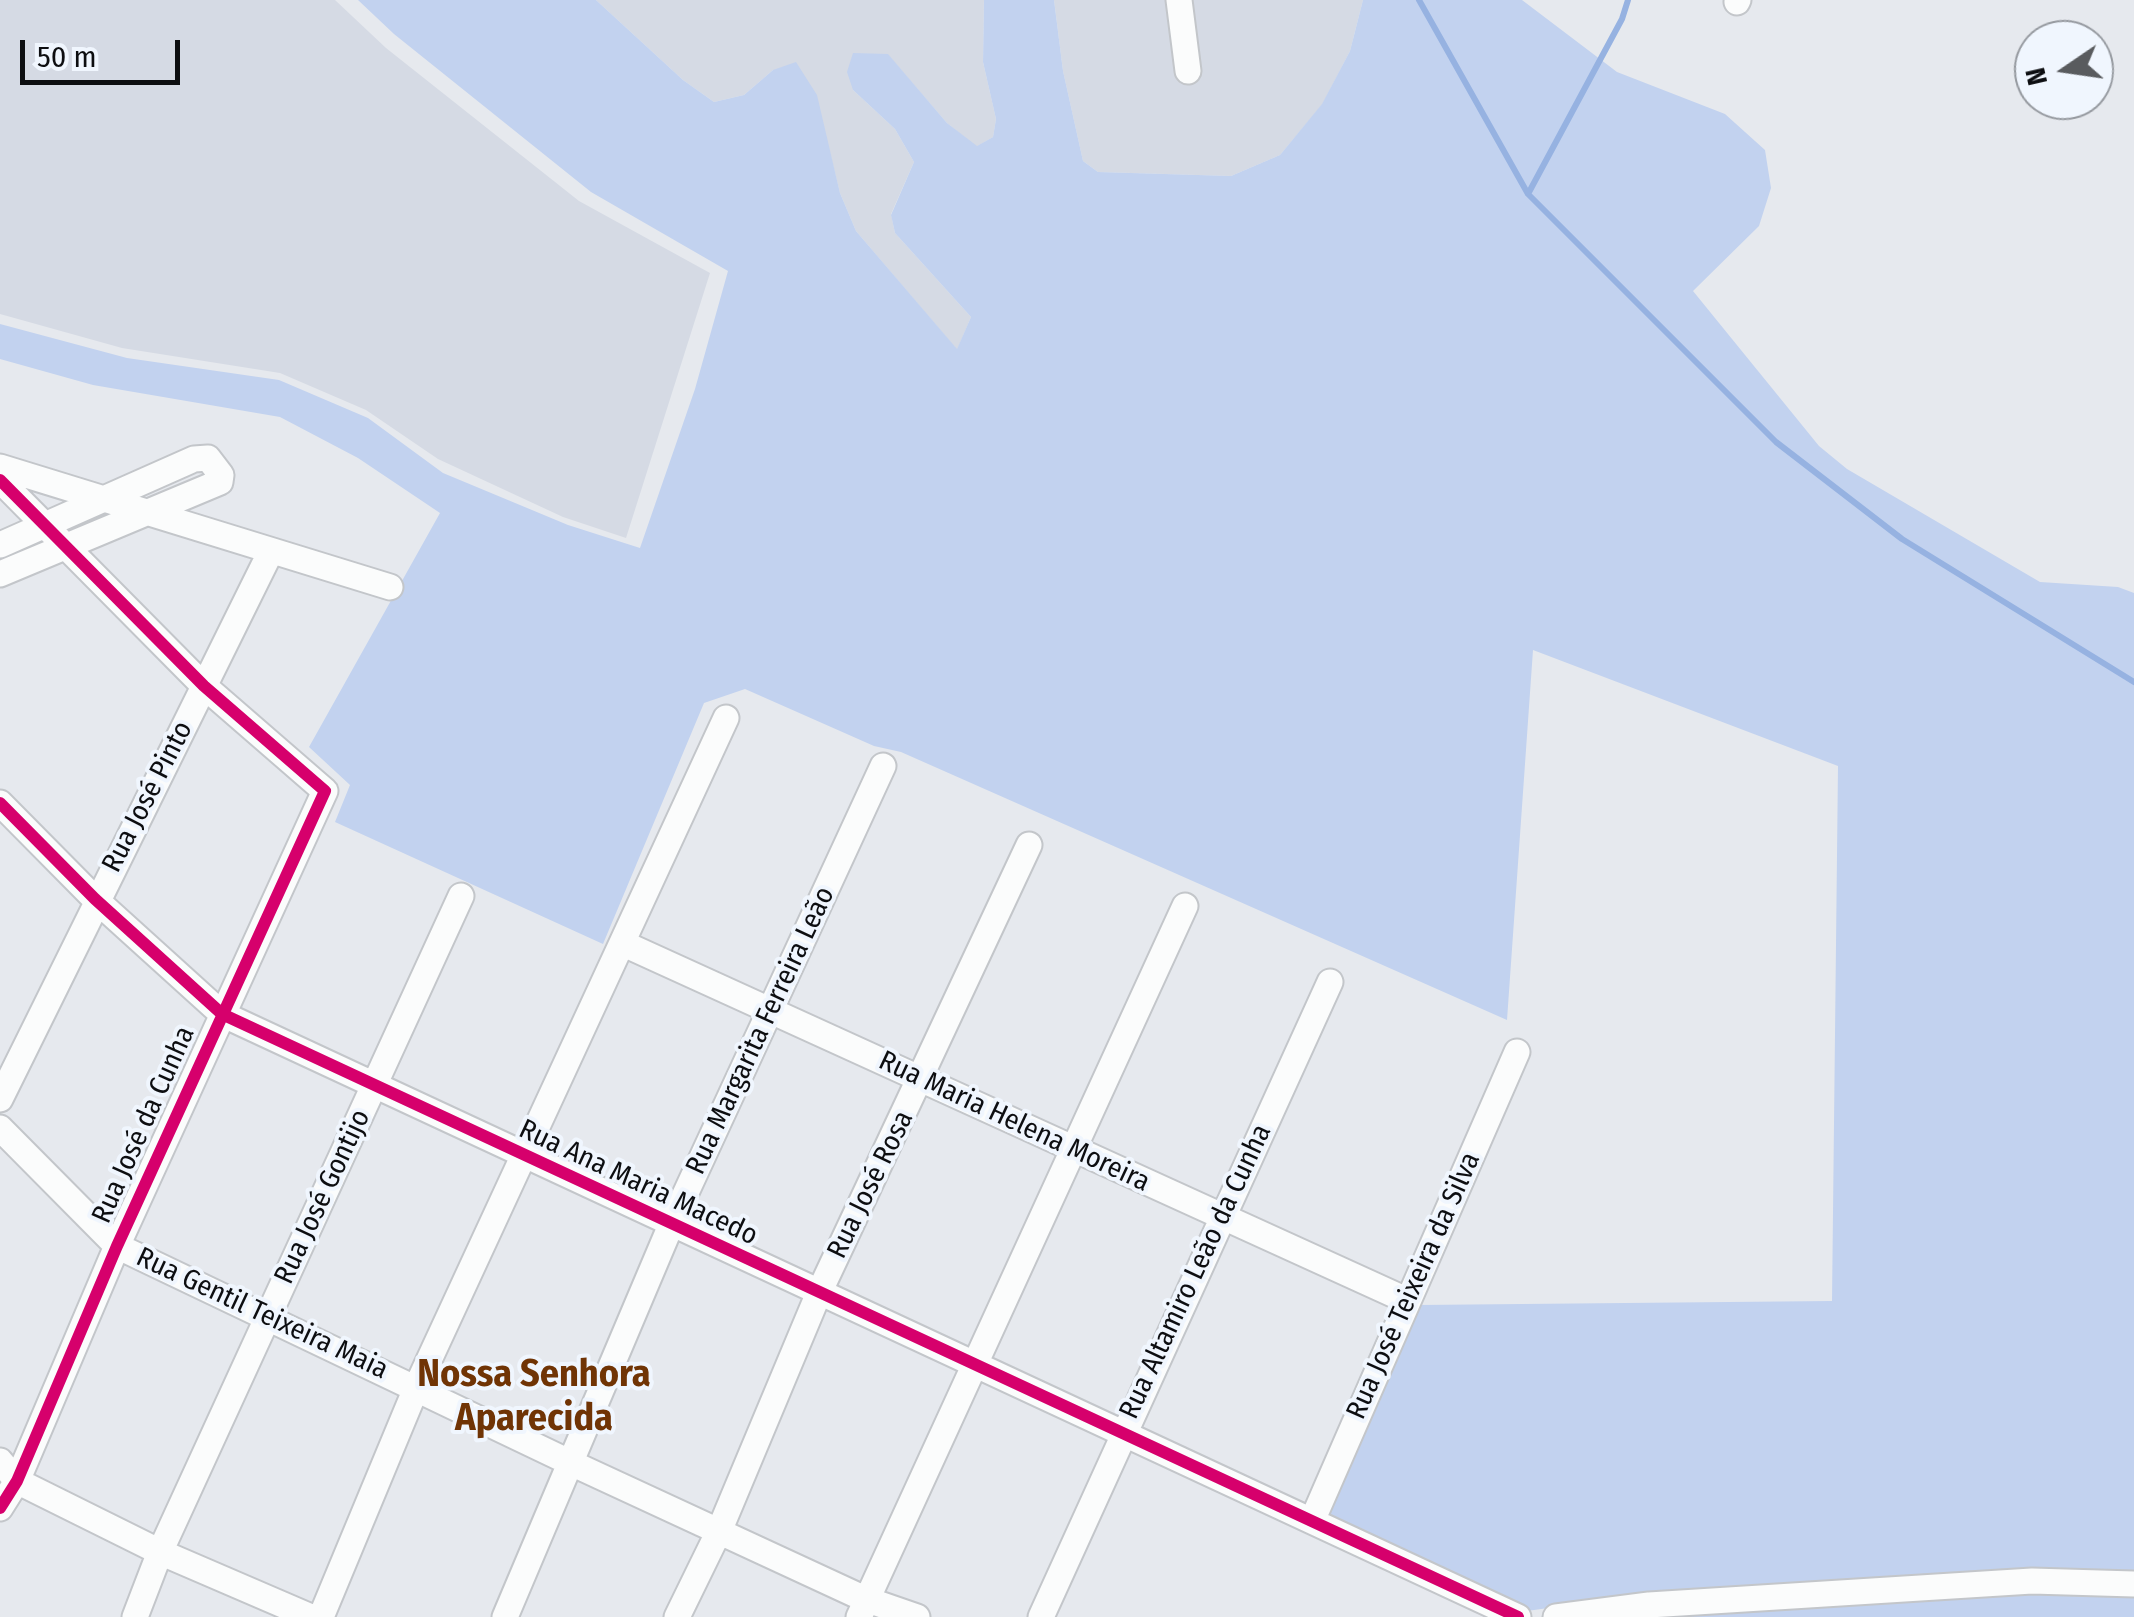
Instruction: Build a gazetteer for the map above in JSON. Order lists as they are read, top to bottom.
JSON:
{
  "streets": {
    "street": [
      "Rua José Pinto",
      "Rua Margarita Ferreira Leão",
      "Rua Maria Helena Moreira",
      "Rua José da Cunha",
      "Rua Ana Maria Macedo",
      "Rua José Rosa",
      "Rua José Gontijo",
      "Rua Altamiro Leão da Cunha",
      "Rua José Teixeira da Silva",
      "Rua Gentil Teixeira Maia"
    ]
  },
  "crossings": [
    ["Rua José Pinto", "Rua José da Cunha"],
    ["Rua José Pinto", "Rua Ana Maria Macedo"],
    ["Rua Margarita Ferreira Leão", "Rua Maria Helena Moreira"],
    ["Rua Margarita Ferreira Leão", "Rua Ana Maria Macedo"],
    ["Rua Margarita Ferreira Leão", "Rua Gentil Teixeira Maia"],
    ["Rua Maria Helena Moreira", "Rua José Rosa"],
    ["Rua Maria Helena Moreira", "Rua Altamiro Leão da Cunha"],
    ["Rua Maria Helena Moreira", "Rua José Teixeira da Silva"],
    ["Rua José da Cunha", "Rua Ana Maria Macedo"],
    ["Rua José da Cunha", "Rua Gentil Teixeira Maia"],
    ["Rua Ana Maria Macedo", "Rua José Rosa"],
    ["Rua Ana Maria Macedo", "Rua José Gontijo"],
    ["Rua Ana Maria Macedo", "Rua Altamiro Leão da Cunha"],
    ["Rua Ana Maria Macedo", "Rua José Teixeira da Silva"],
    ["Rua José Rosa", "Rua Gentil Teixeira Maia"],
    ["Rua José Gontijo", "Rua Gentil Teixeira Maia"]
  ],
  "districts": ["Nossa Senhora Aparecida"],
  "scale_bar": "50 m",
  "north": "left"
}
